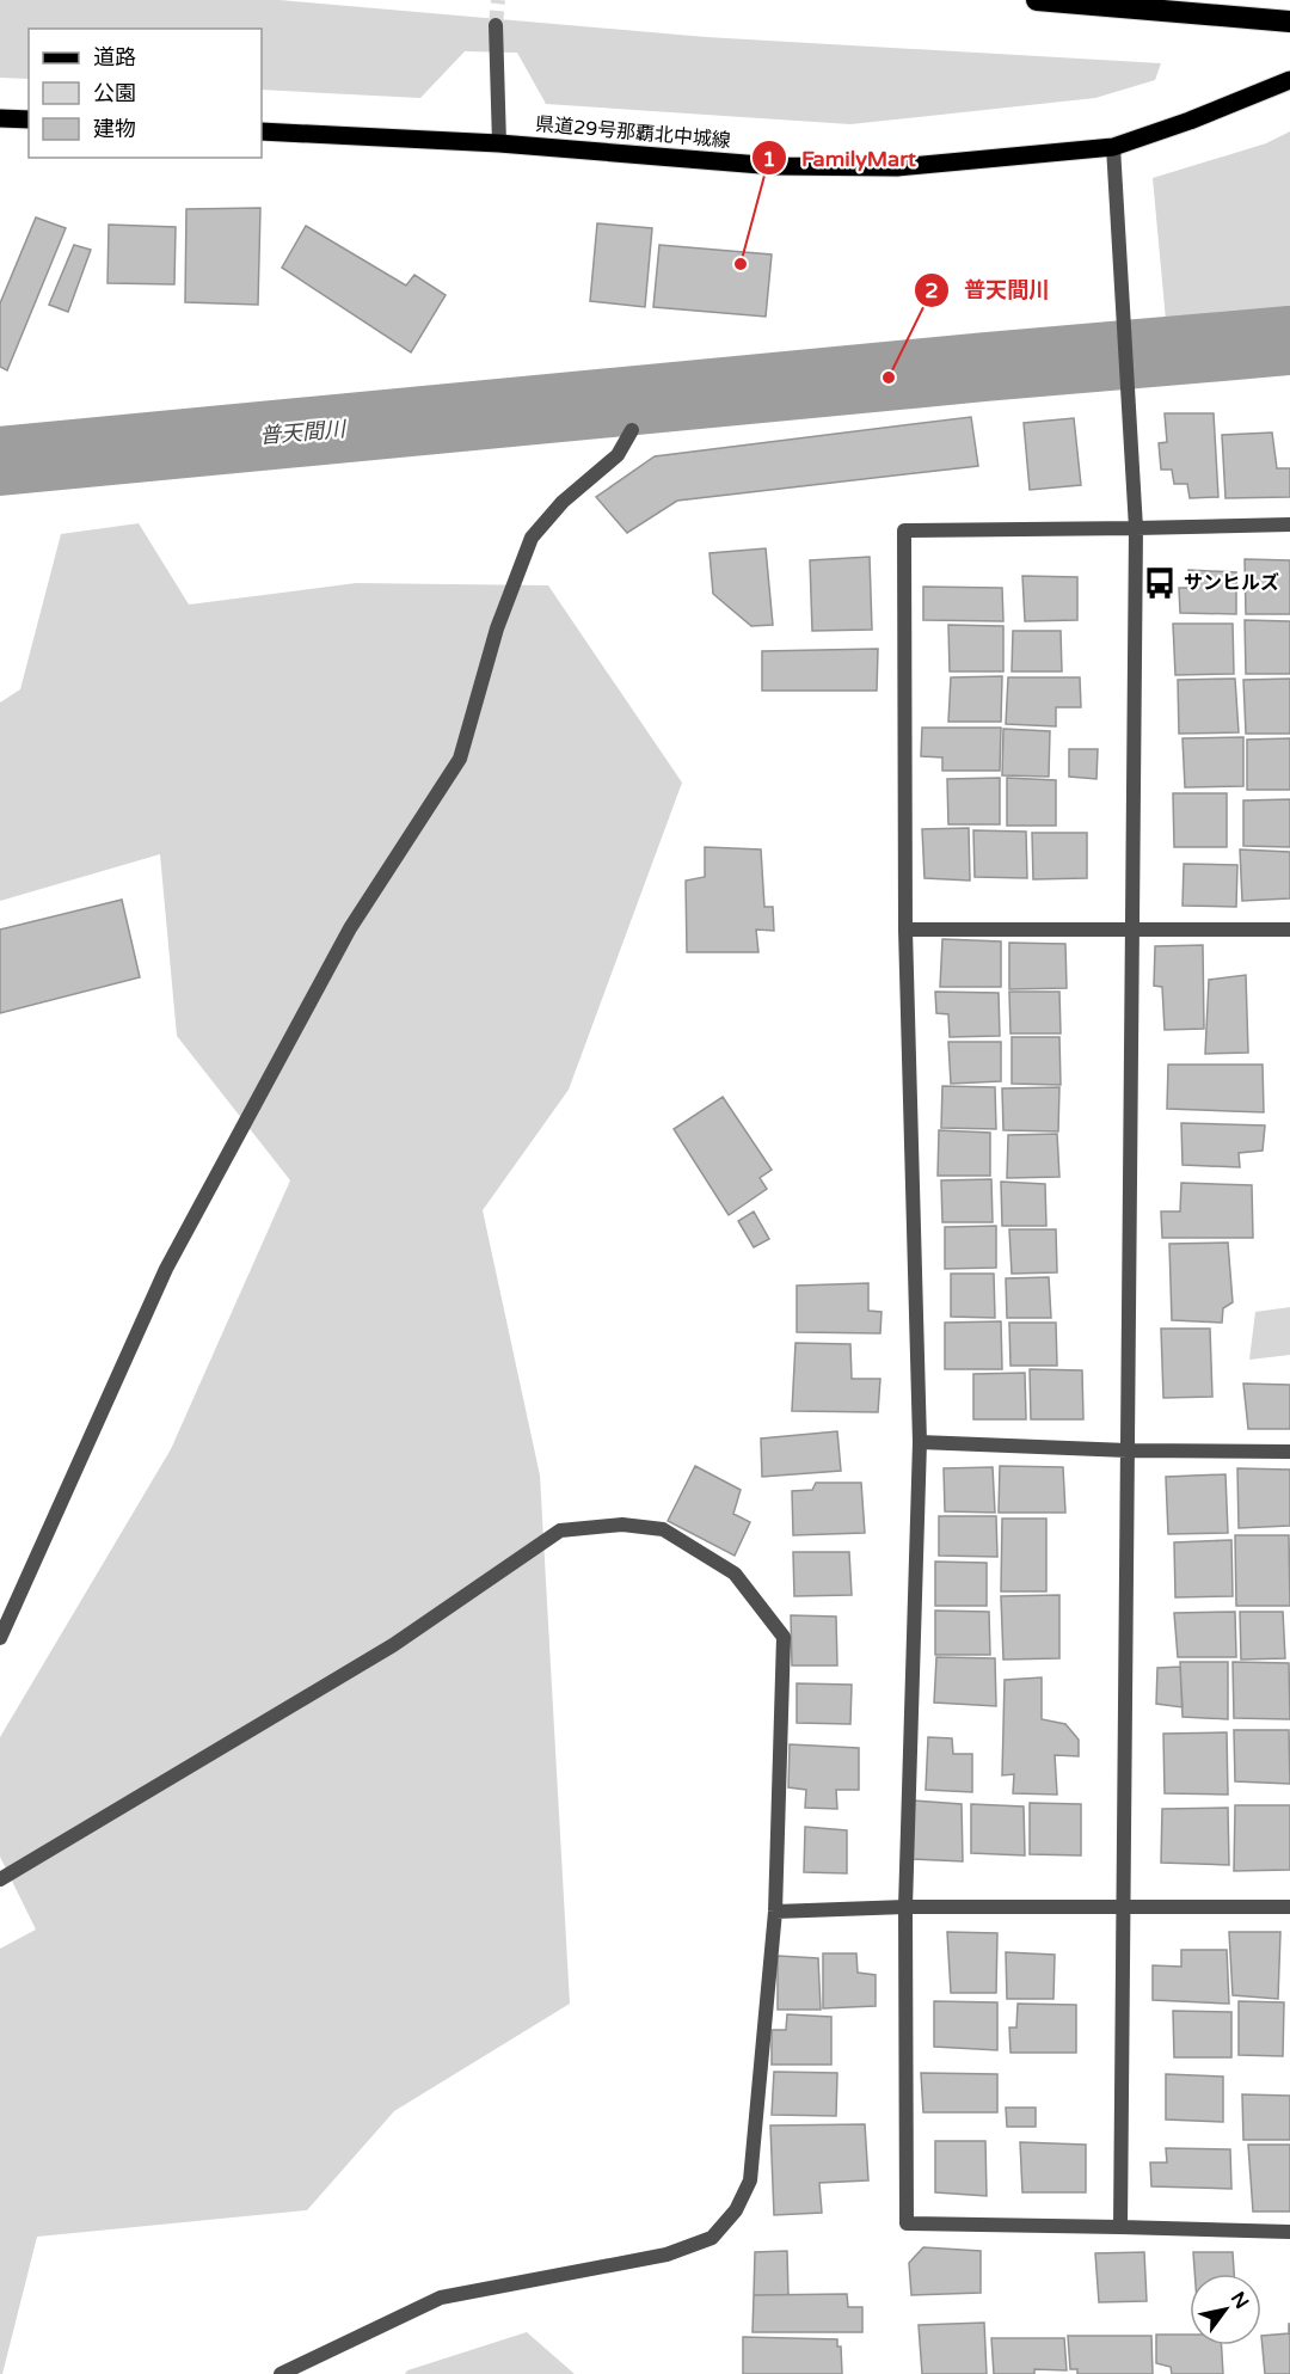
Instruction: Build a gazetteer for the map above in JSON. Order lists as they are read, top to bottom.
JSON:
{
  "streets": {
    "main road": ["県道29号那覇北中城線"]
  },
  "water": ["普天間川"],
  "places": {
    "other": ["FamilyMart", "普天間川"],
    "bus stop": ["サンヒルズ"]
  },
  "legend": ["道路", "公園", "建物"],
  "north": "top right"
}
